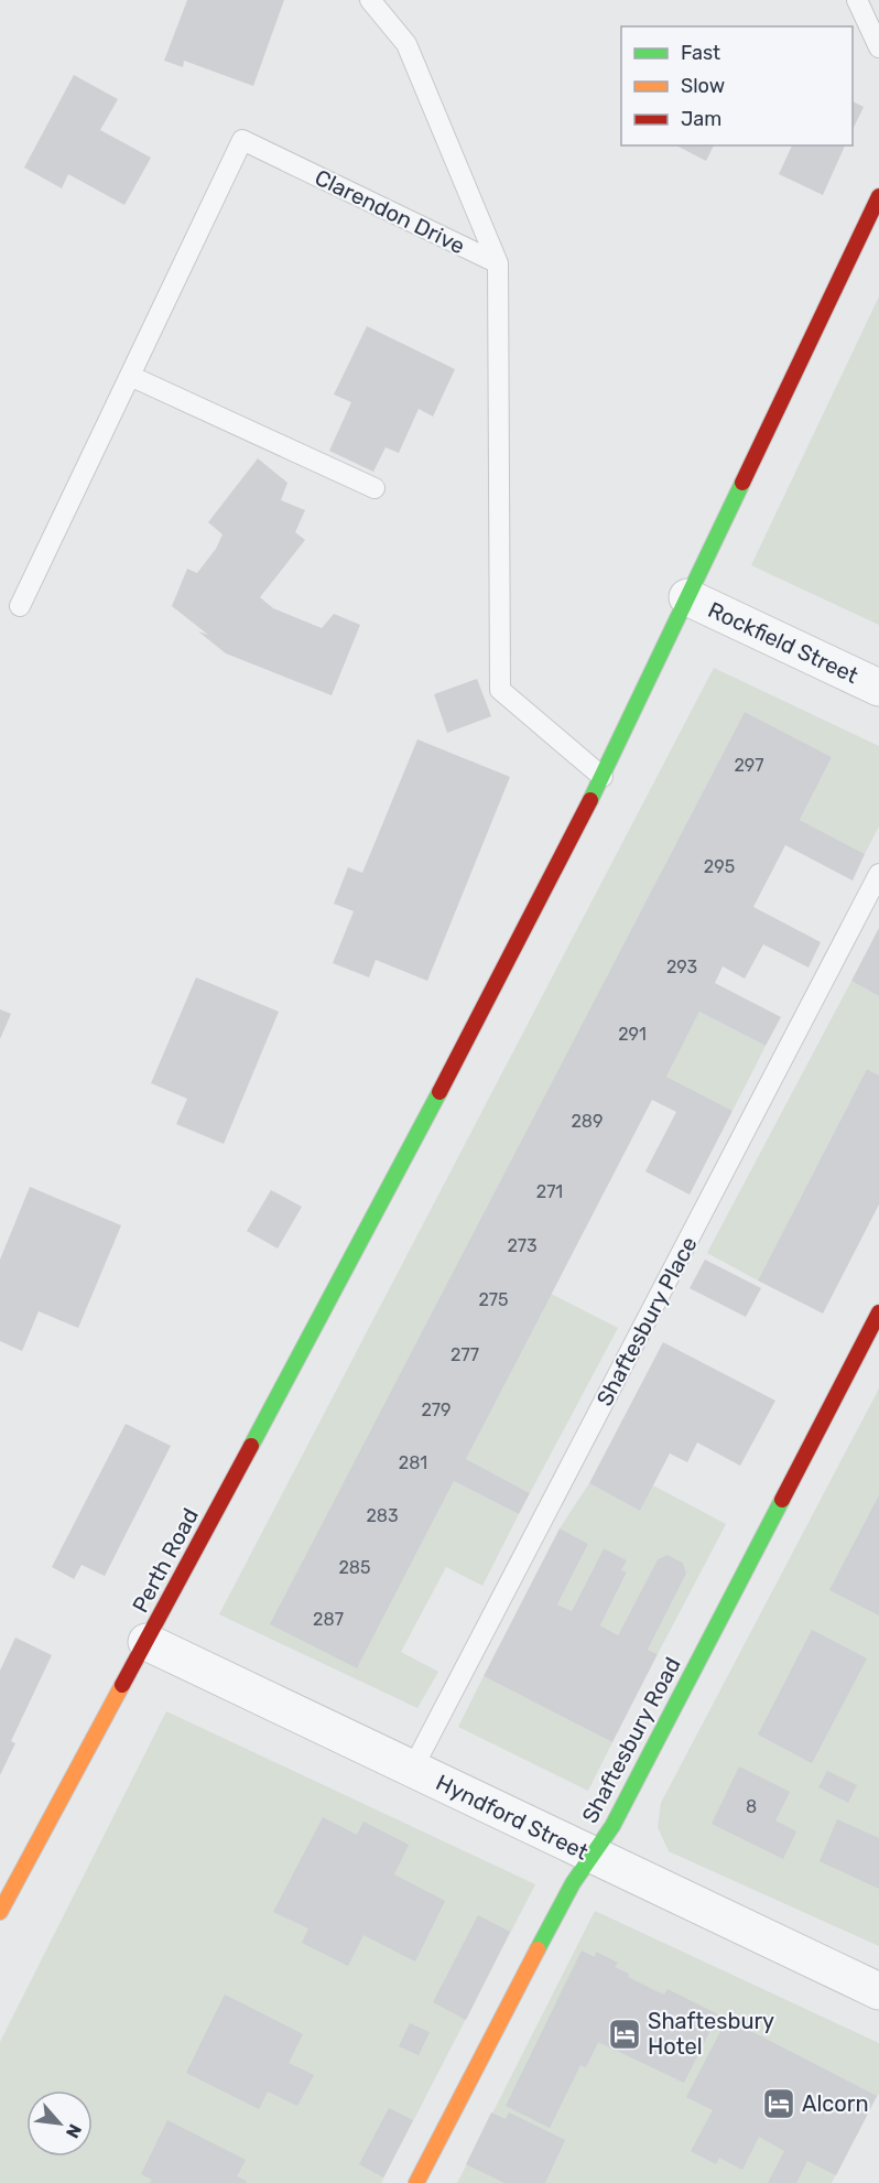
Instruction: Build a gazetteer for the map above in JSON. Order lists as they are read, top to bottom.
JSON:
{
  "streets": {
    "street": [
      "Rockfield Street",
      "Perth Road",
      "Shaftesbury Road",
      "Hyndford Street"
    ],
    "lane": ["Clarendon Drive", "Shaftesbury Place"]
  },
  "crossings": [
    ["Rockfield Street", "Perth Road"],
    ["Shaftesbury Place", "Hyndford Street"],
    ["Perth Road", "Hyndford Street"],
    ["Shaftesbury Road", "Hyndford Street"]
  ],
  "places": {
    "hotel": ["Shaftesbury Hotel", "Alcorn"]
  },
  "house_numbers": [
    "297",
    "295",
    "293",
    "291",
    "289",
    "271",
    "273",
    "275",
    "277",
    "279",
    "281",
    "283",
    "285",
    "287",
    "8"
  ],
  "legend": ["Fast", "Slow", "Jam"],
  "north": "bottom right"
}
